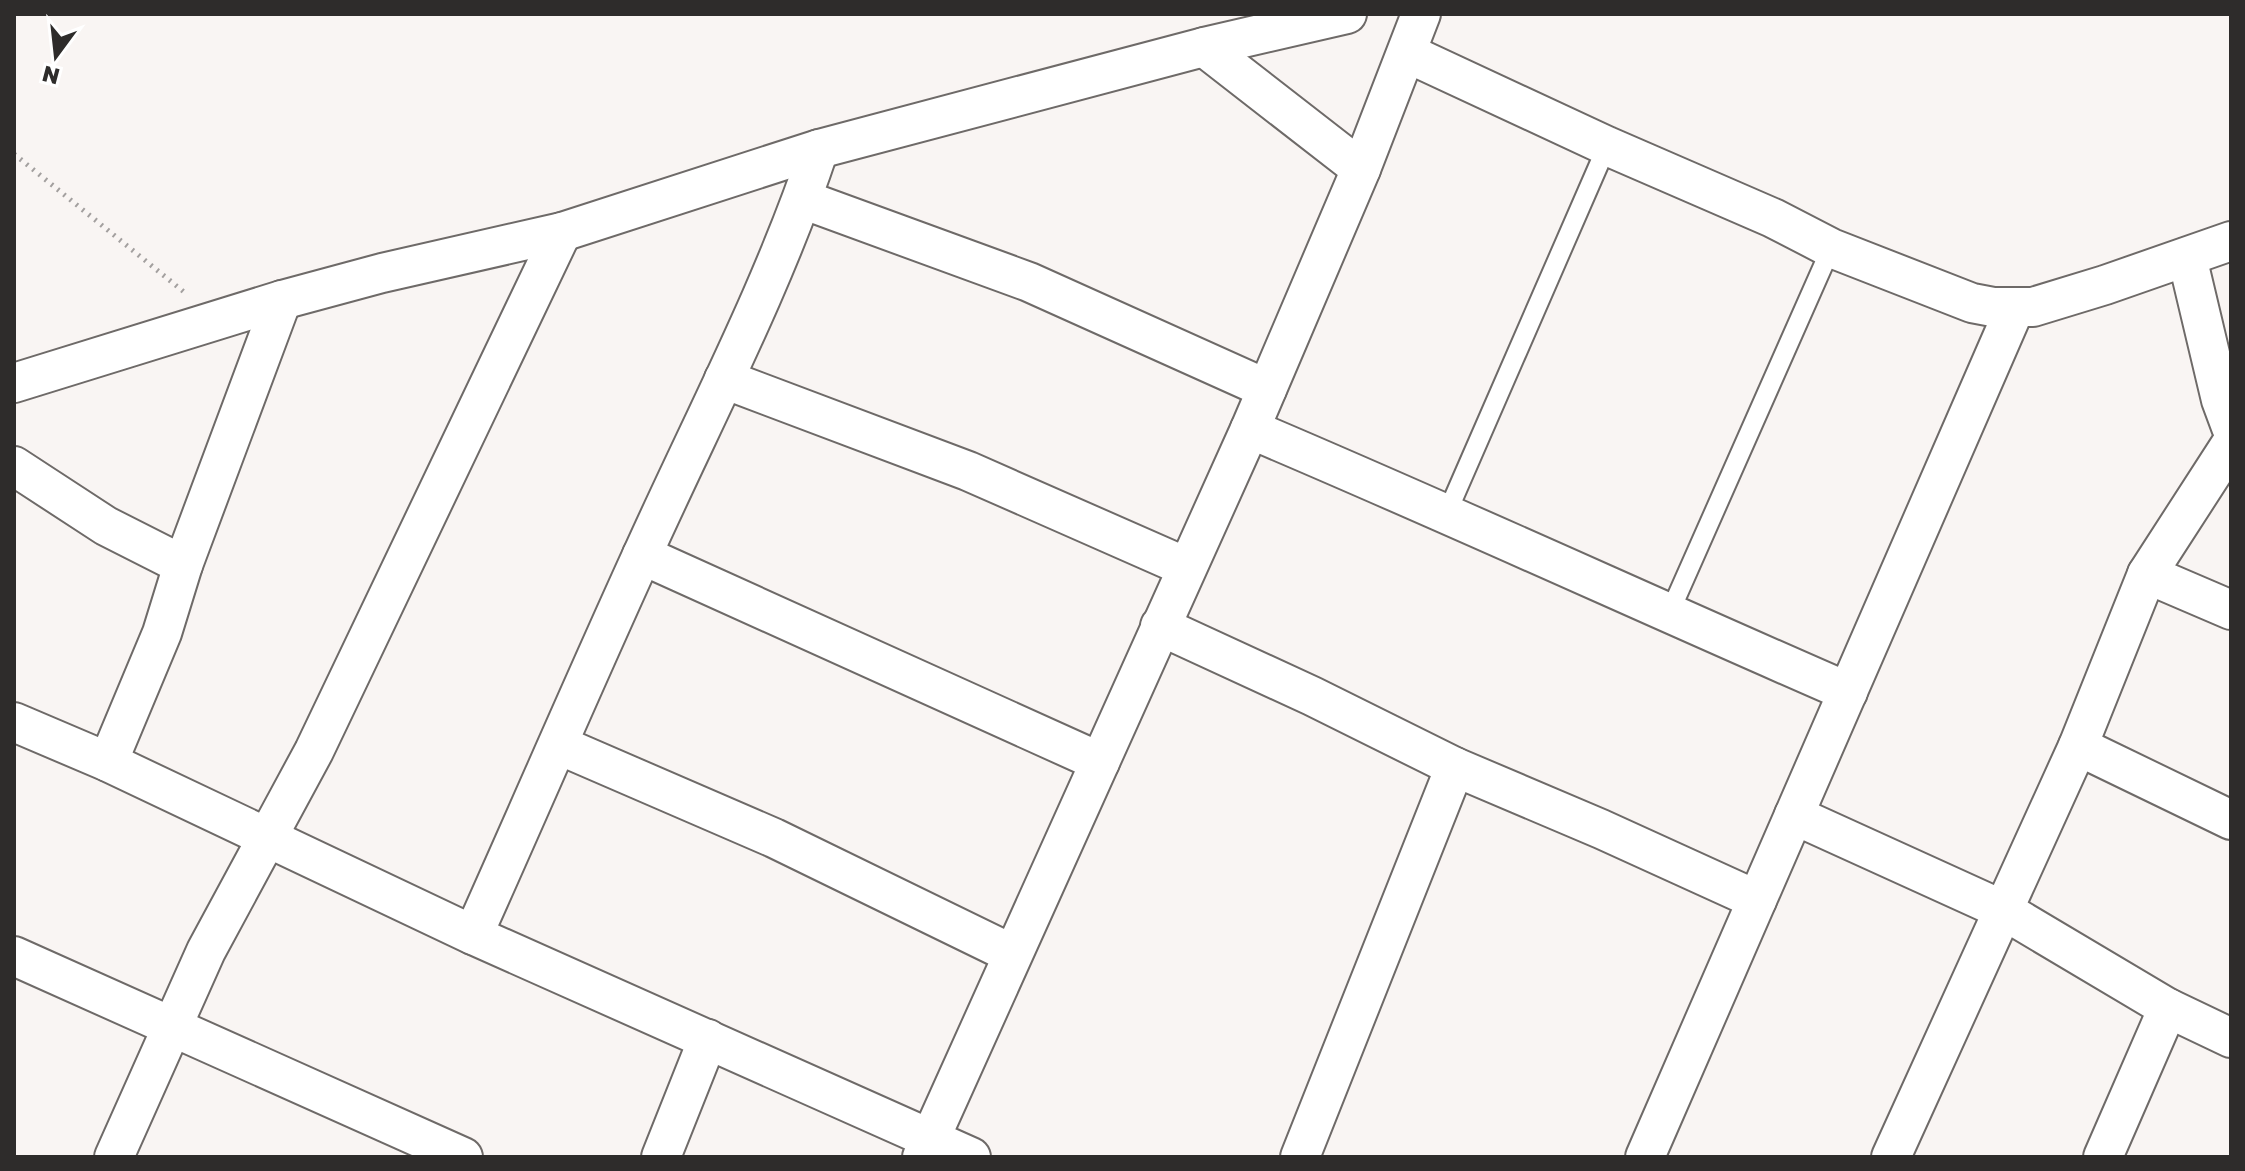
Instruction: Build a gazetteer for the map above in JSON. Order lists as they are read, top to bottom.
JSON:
{
  "north": "bottom"
}
